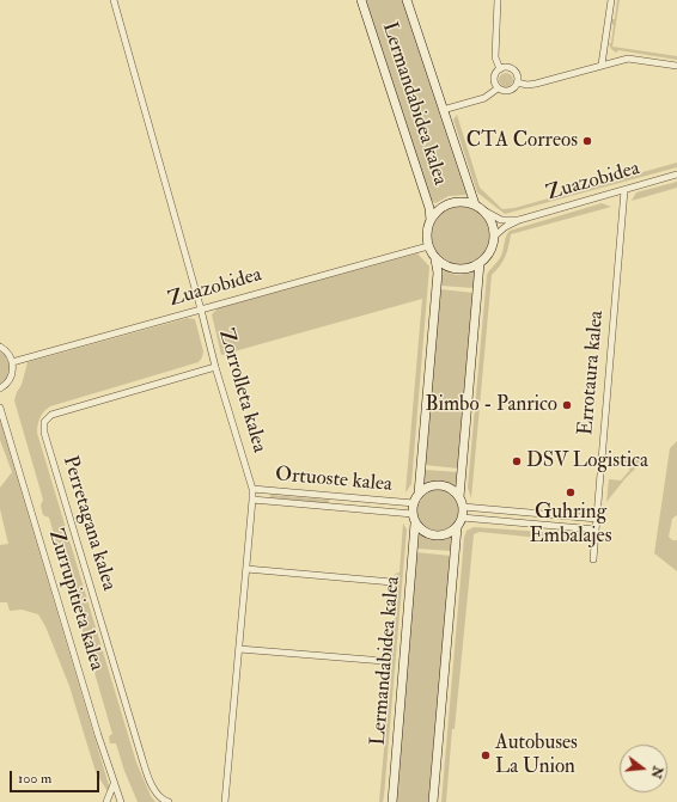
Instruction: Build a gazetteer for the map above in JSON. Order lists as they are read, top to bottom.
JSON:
{
  "streets": {
    "street": [
      "Lermandabidea kalea",
      "Zuazobidea",
      "Errotaura kalea",
      "Zorrolleta kalea",
      "Ortuoste kalea",
      "Perretagana kalea",
      "Zurrupitieta kalea"
    ]
  },
  "crossings": [
    ["Lermandabidea kalea", "Zuazobidea"],
    ["Lermandabidea kalea", "Ortuoste kalea"],
    ["Zuazobidea", "Errotaura kalea"],
    ["Zuazobidea", "Zorrolleta kalea"],
    ["Zorrolleta kalea", "Ortuoste kalea"],
    ["Zorrolleta kalea", "Perretagana kalea"]
  ],
  "places": [
    "CTA Correos",
    "Bimbo - Panrico",
    "DSV Logistica",
    "Guhring Embalajes",
    "Autobuses La Union"
  ],
  "scale_bar": "100 m",
  "north": "right"
}
